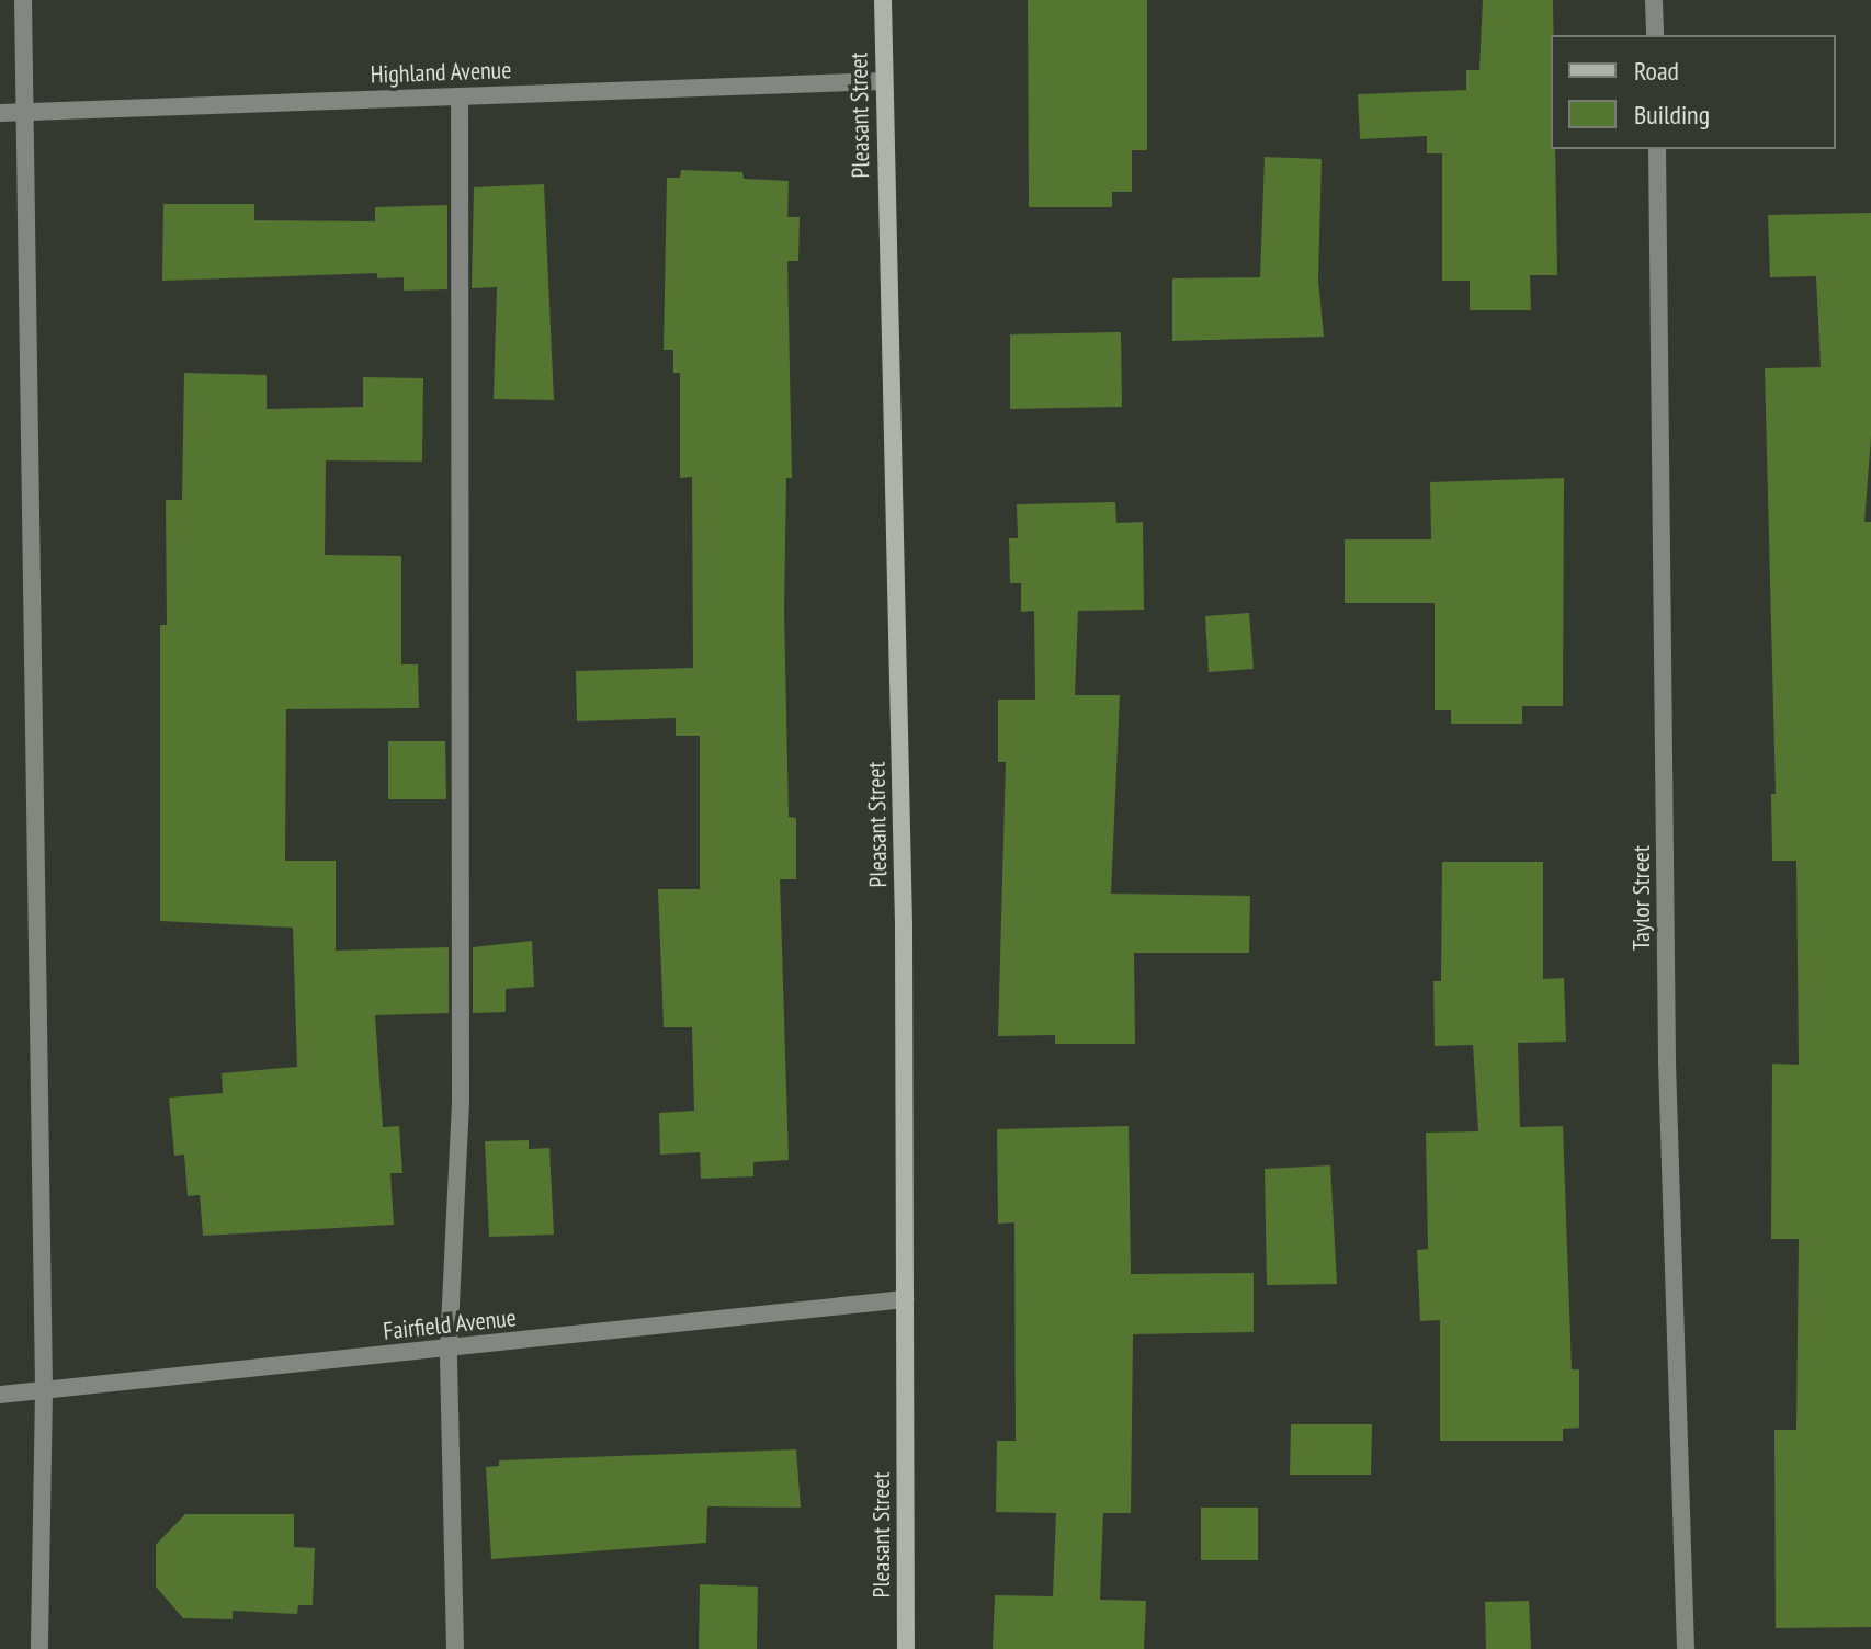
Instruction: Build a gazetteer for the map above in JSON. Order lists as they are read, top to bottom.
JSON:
{
  "streets": {
    "street": [
      "Highland Avenue",
      "Pleasant Street",
      "Taylor Street",
      "Fairfield Avenue"
    ]
  },
  "crossings": [
    ["Highland Avenue", "Pleasant Street"],
    ["Pleasant Street", "Fairfield Avenue"]
  ],
  "legend": ["Road", "Building"]
}
